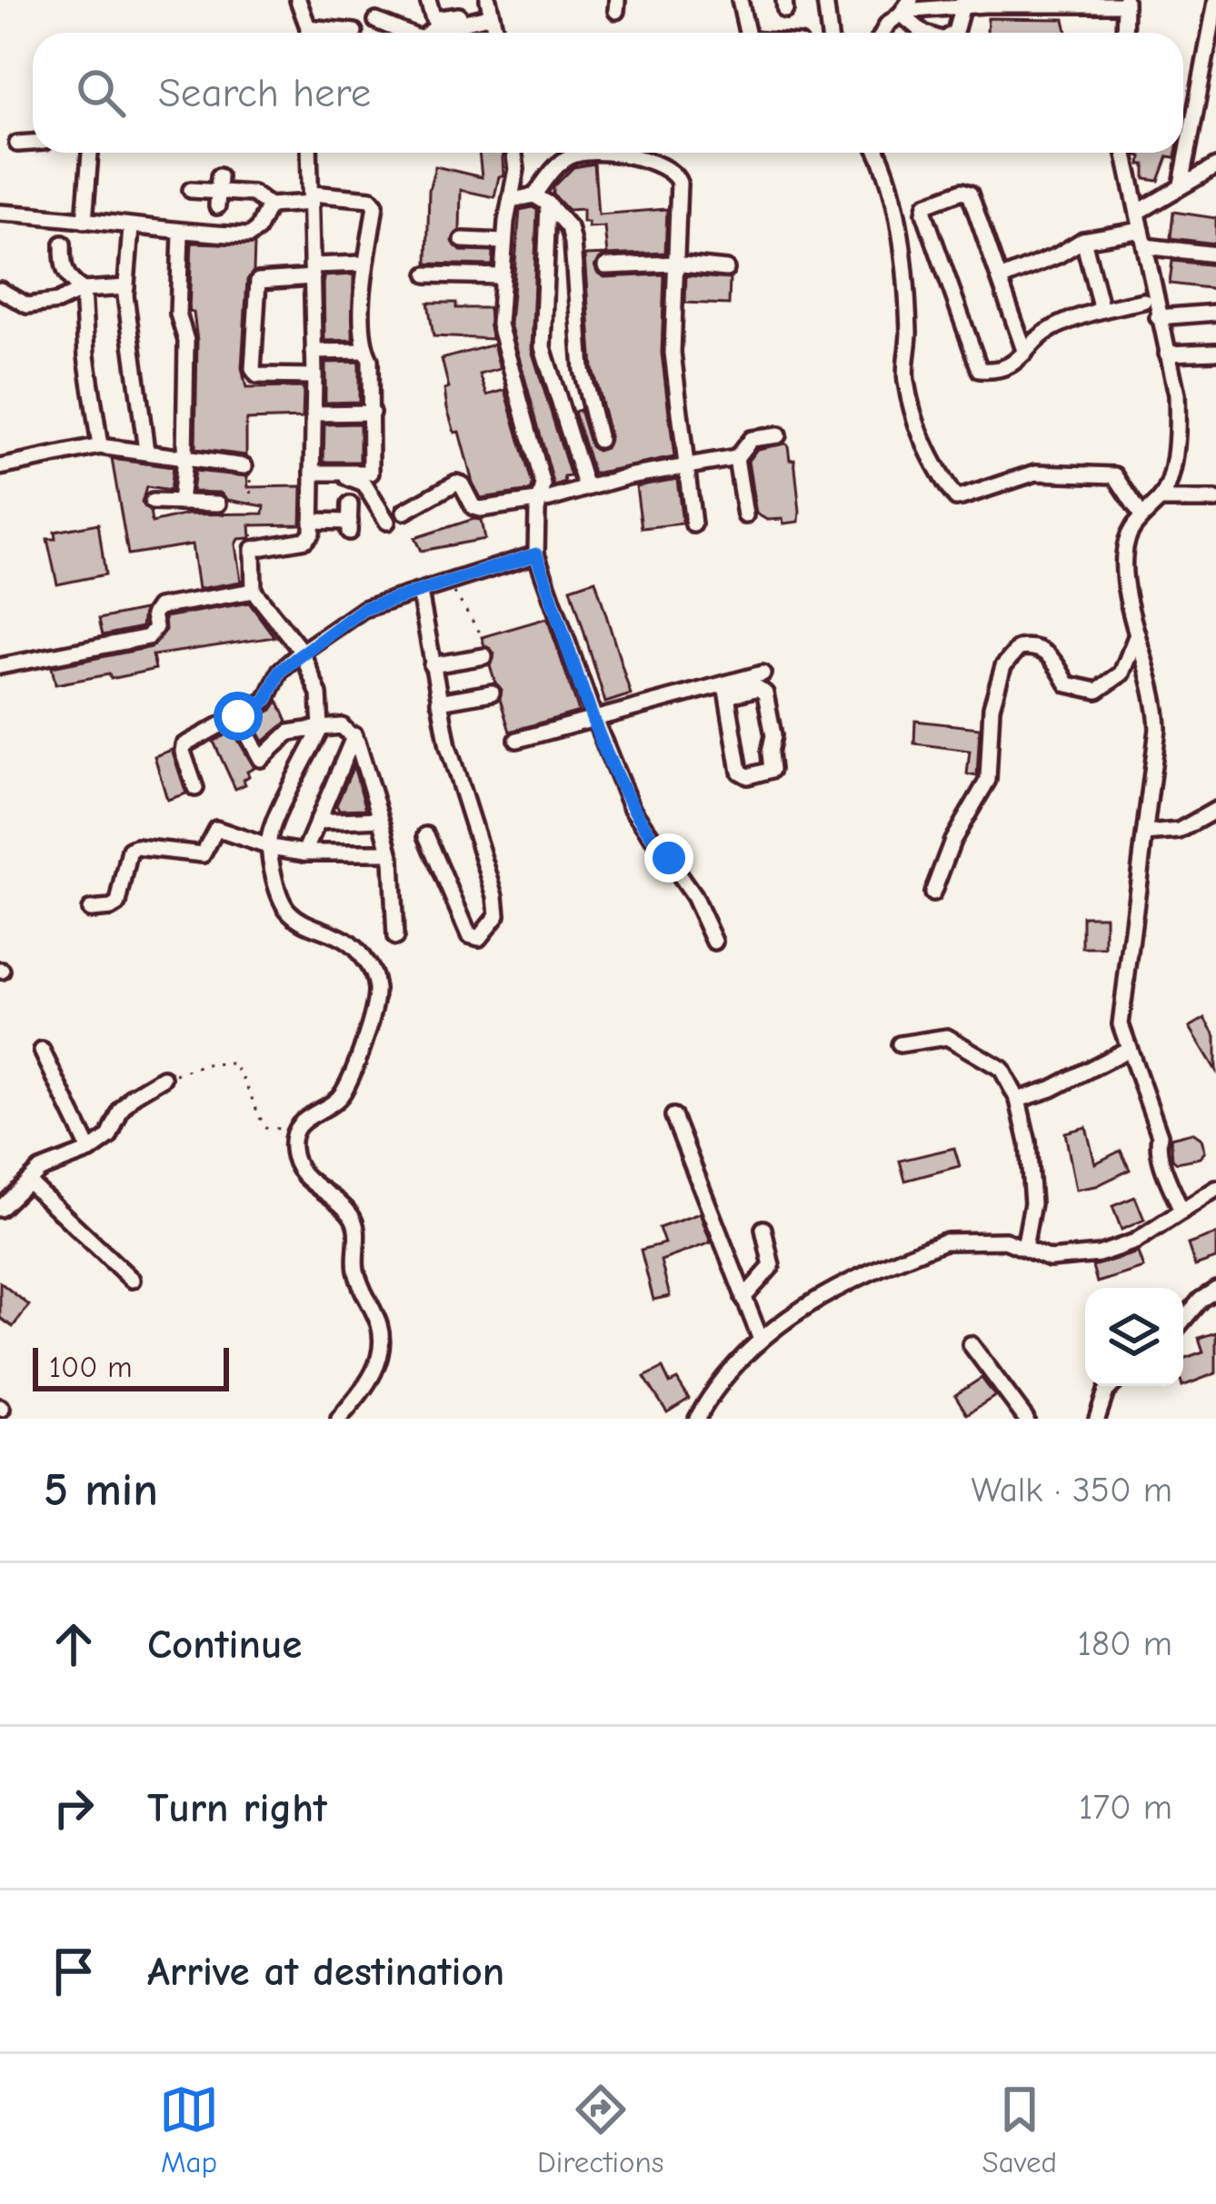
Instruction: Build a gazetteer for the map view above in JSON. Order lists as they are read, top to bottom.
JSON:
{
  "scale_bar": "100 m",
  "page": {
    "search": "Search here",
    "scale": "100 m",
    "heading": ["5 min", "Walk · 350 m"],
    "list": [
      ["Continue", "180 m"],
      ["Turn right", "170 m"],
      "Arrive at destination"
    ],
    "nav": ["Map", "Directions", "Saved"]
  }
}
